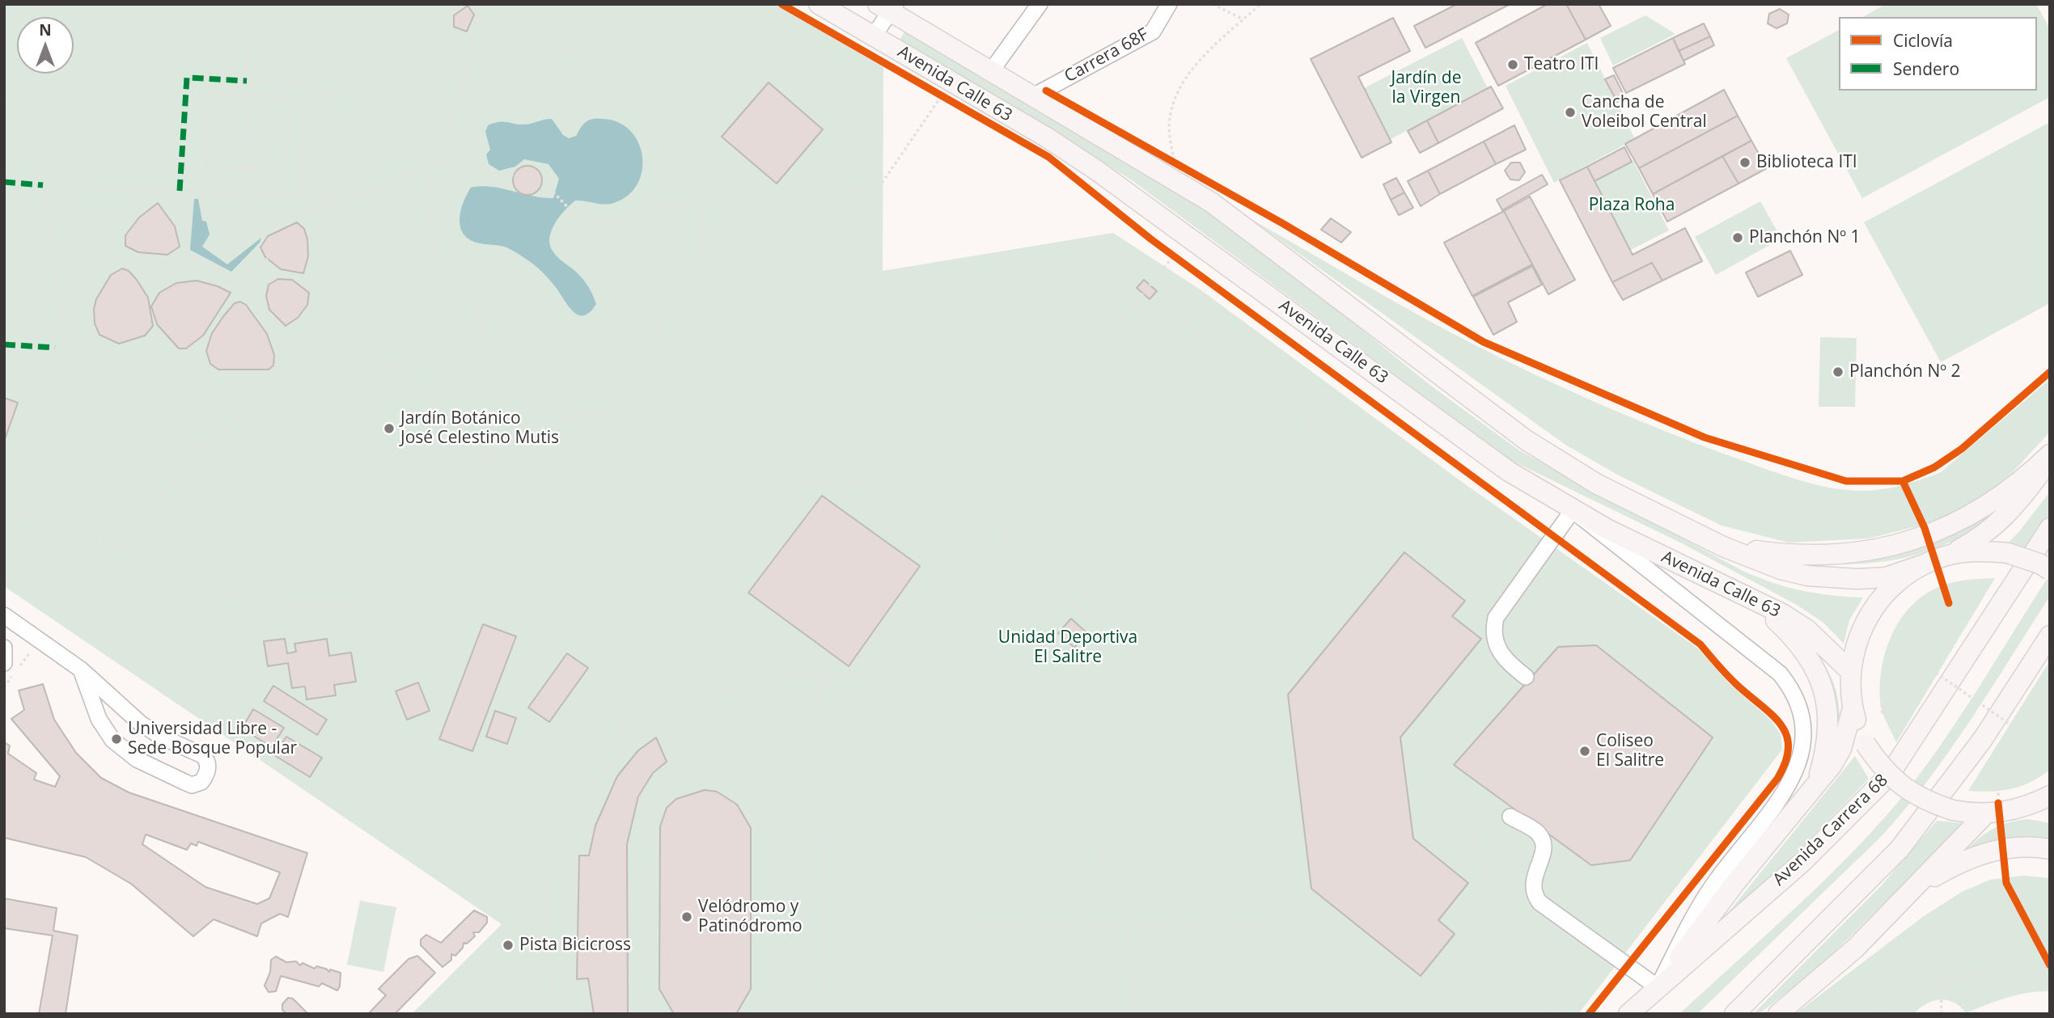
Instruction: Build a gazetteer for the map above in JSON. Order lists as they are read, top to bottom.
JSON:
{
  "streets": {
    "main road": ["Avenida Calle 63", "Avenida Carrera 68"],
    "street": ["Carrera 68F"]
  },
  "crossings": [
    ["Carrera 68F", "Avenida Calle 63"]
  ],
  "parks": ["Jardín de la Virgen", "Plaza Roha", "Unidad Deportiva El Salitre"],
  "places": [
    "Teatro ITI",
    "Cancha de Voleibol Central",
    "Biblioteca ITI",
    "Planchón Nº 1",
    "Planchón Nº 2",
    "Jardín Botánico José Celestino Mutis",
    "Universidad Libre - Sede Bosque Popular",
    "Coliseo El Salitre",
    "Velódromo y Patinódromo",
    "Pista Bicicross"
  ],
  "legend": ["Ciclovía", "Sendero"],
  "north": "top"
}
